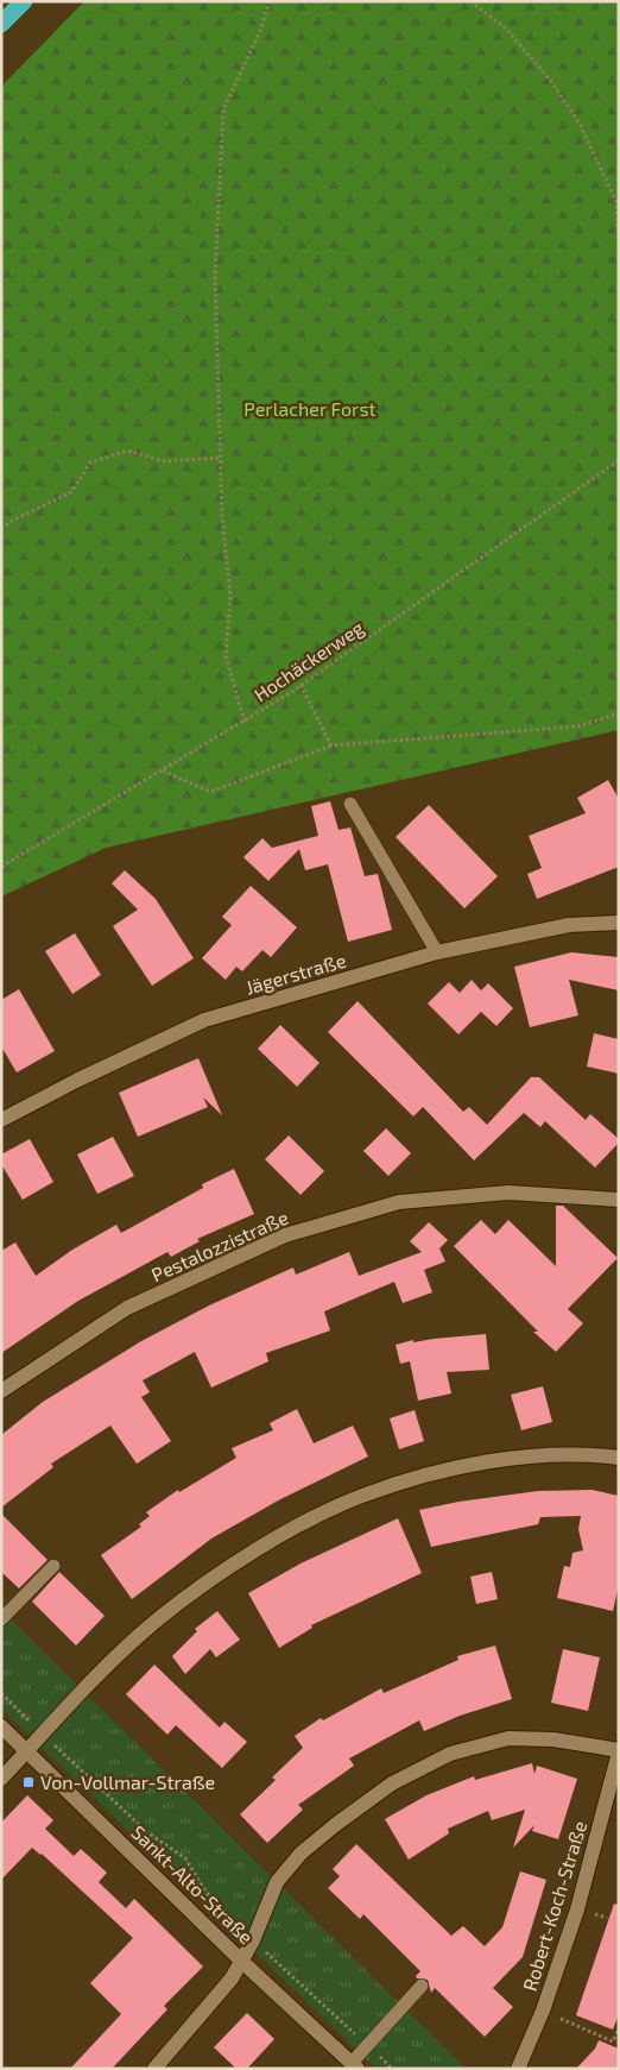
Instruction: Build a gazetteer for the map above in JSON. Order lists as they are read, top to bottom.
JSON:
{
  "streets": {
    "street": [
      "Jägerstraße",
      "Pestalozzistraße",
      "Sankt-Alto-Straße",
      "Robert-Koch-Straße"
    ],
    "path": ["Hochäckerweg"]
  },
  "parks": ["Perlacher Forst"],
  "places": {
    "transit": ["Von-Vollmar-Straße"]
  }
}
